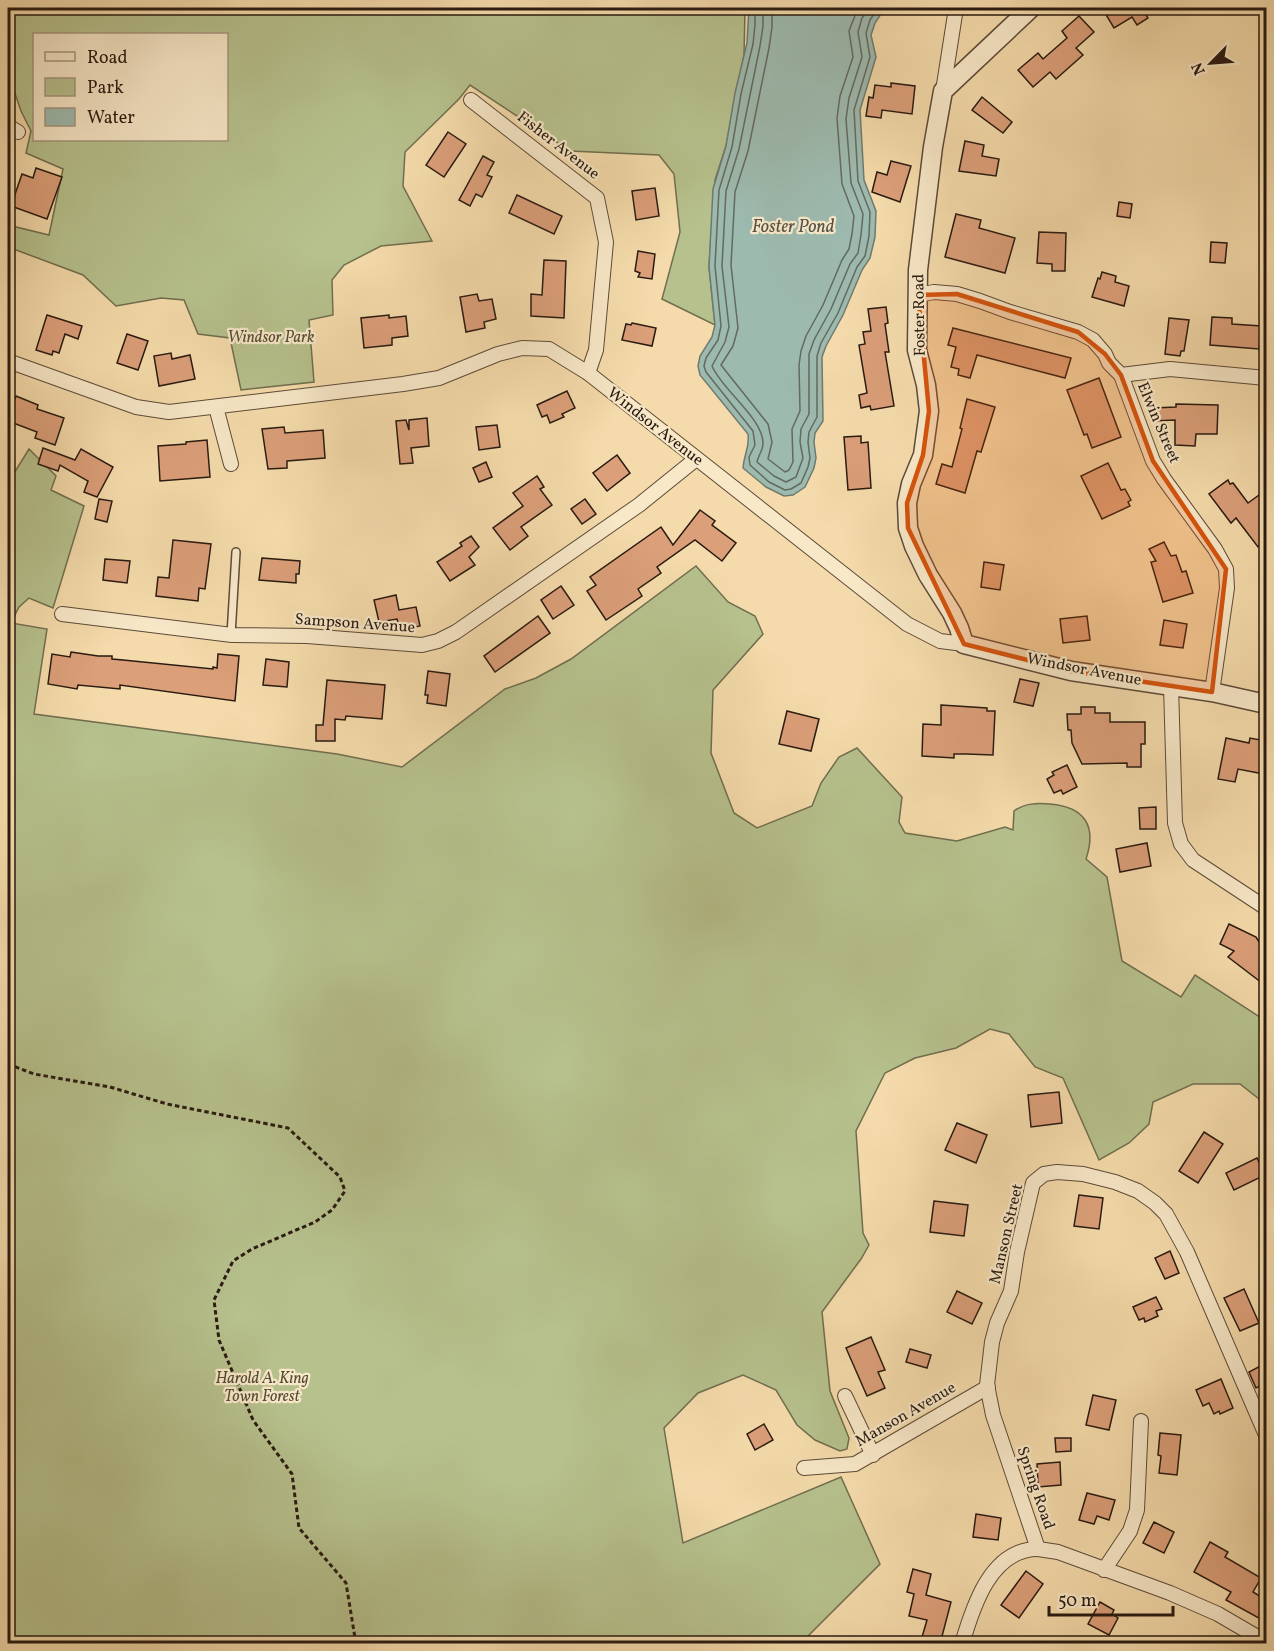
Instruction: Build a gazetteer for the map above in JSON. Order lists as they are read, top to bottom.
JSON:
{
  "streets": {
    "street": [
      "Fisher Avenue",
      "Foster Road",
      "Elwin Street",
      "Windsor Avenue",
      "Sampson Avenue",
      "Manson Street",
      "Manson Avenue",
      "Spring Road"
    ]
  },
  "crossings": [
    ["Fisher Avenue", "Windsor Avenue"],
    ["Foster Road", "Elwin Street"],
    ["Foster Road", "Windsor Avenue"],
    ["Elwin Street", "Windsor Avenue"],
    ["Windsor Avenue", "Sampson Avenue"],
    ["Manson Street", "Manson Avenue"],
    ["Manson Street", "Spring Road"]
  ],
  "water": ["Foster Pond"],
  "parks": ["Windsor Park", "Harold A. King Town Forest"],
  "legend": ["Road", "Park", "Water"],
  "scale_bar": "50 m",
  "north": "bottom left"
}
